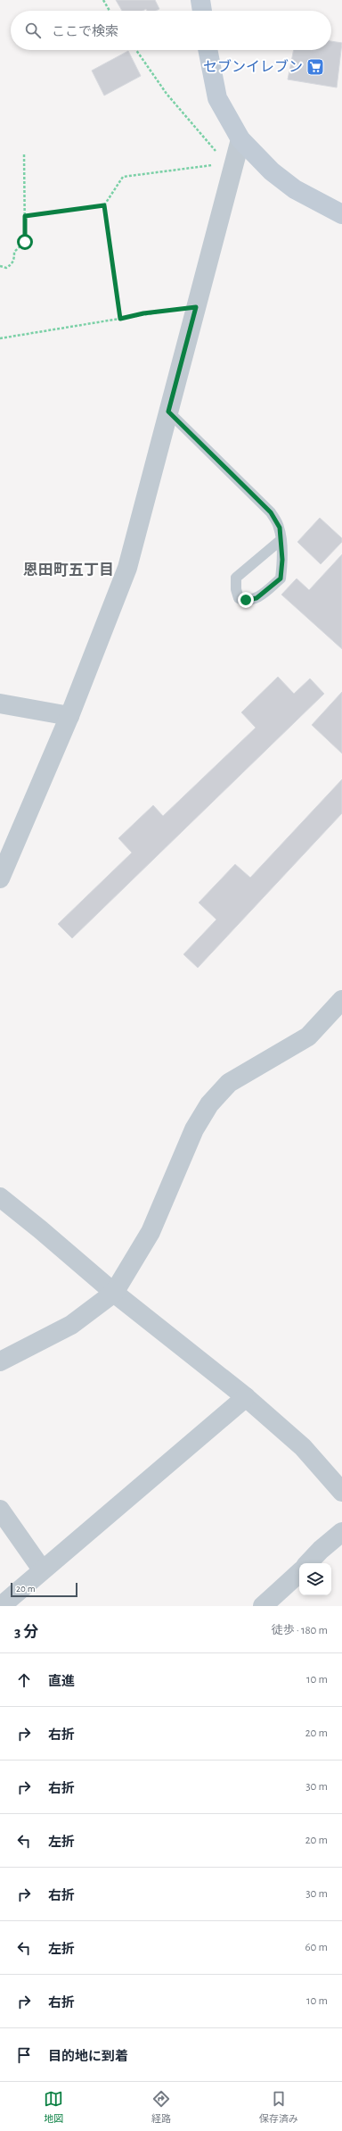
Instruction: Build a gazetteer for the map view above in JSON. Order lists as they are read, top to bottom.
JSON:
{
  "districts": ["恩田町五丁目"],
  "places": {
    "supermarket": ["セブンイレブン"]
  },
  "scale_bar": "20 m",
  "page": {
    "search": "ここで検索",
    "scale": "20 m",
    "heading": ["3 分", "徒歩 · 180 m"],
    "list": [
      ["直進", "10 m"],
      ["右折", "20 m"],
      ["右折", "30 m"],
      ["左折", "20 m"],
      ["右折", "30 m"],
      ["左折", "60 m"],
      ["右折", "10 m"],
      "目的地に到着"
    ],
    "nav": ["地図", "経路", "保存済み"]
  }
}
